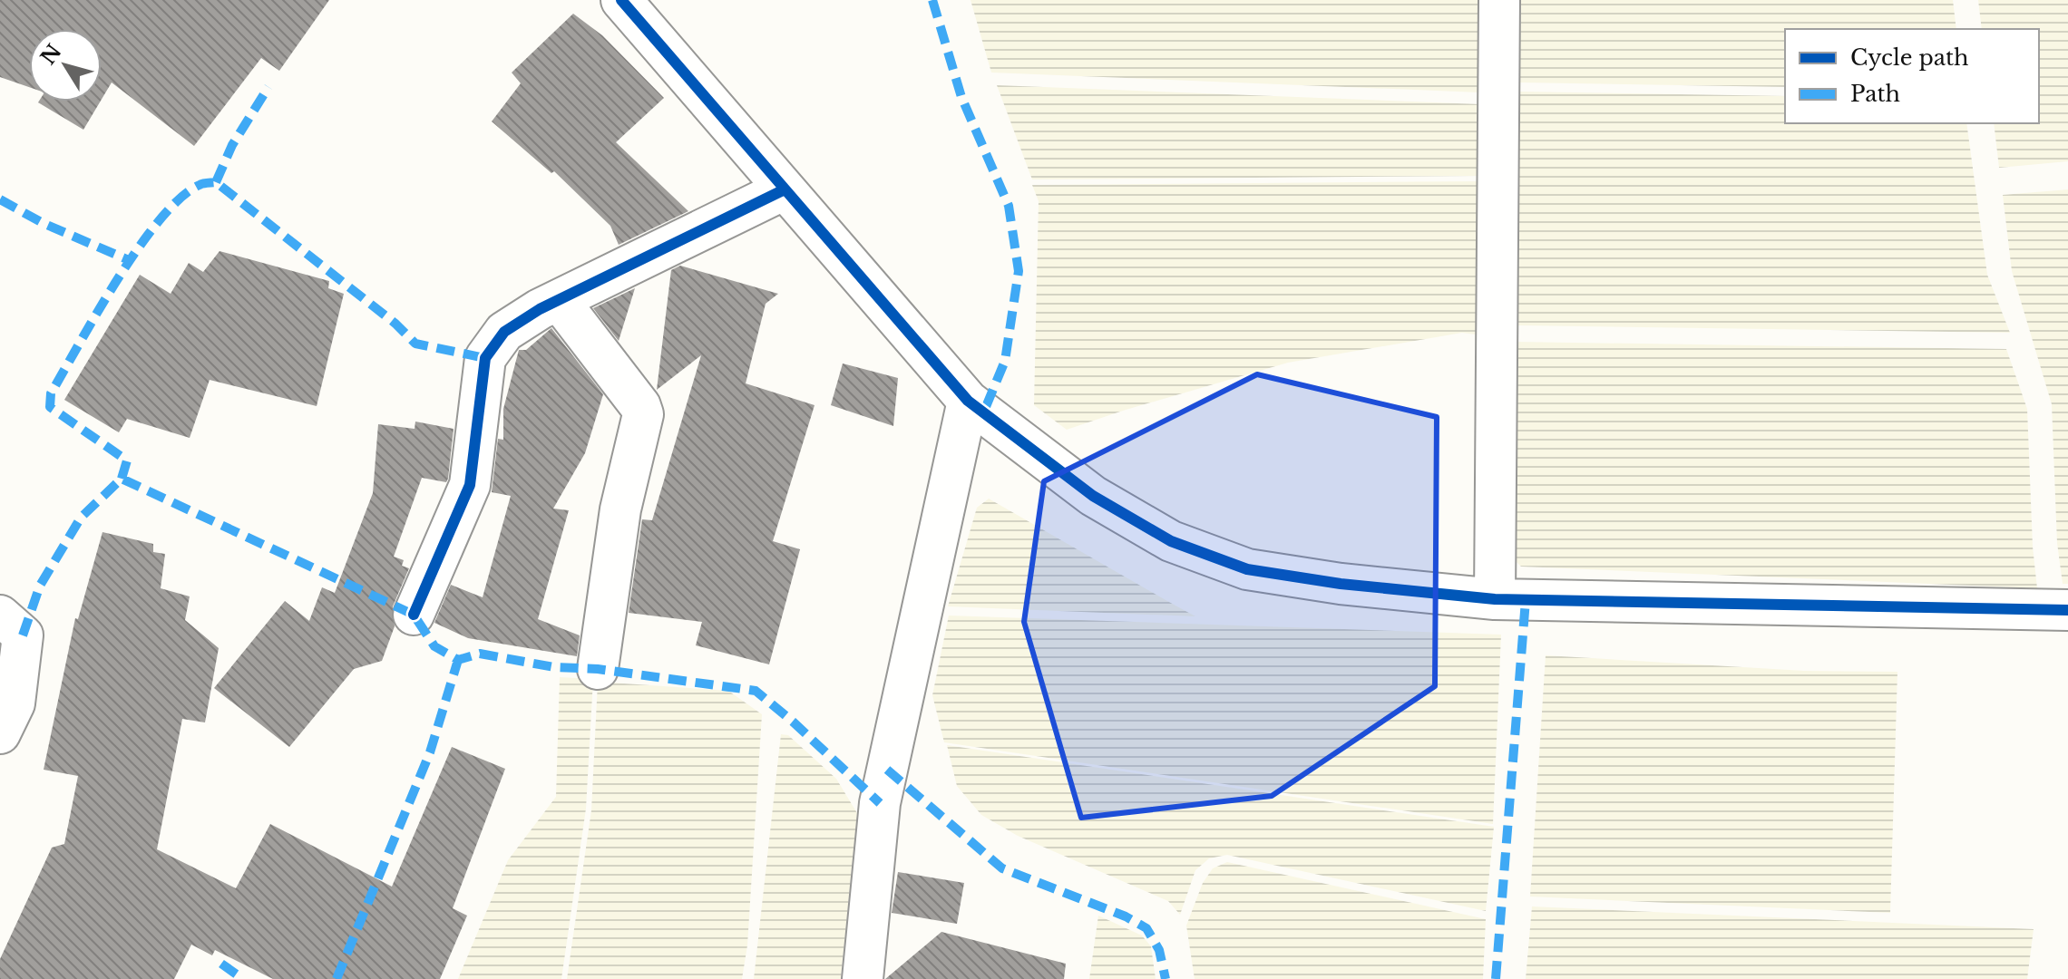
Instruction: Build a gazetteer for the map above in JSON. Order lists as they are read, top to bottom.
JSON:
{
  "legend": ["Cycle path", "Path"],
  "north": "top left"
}
